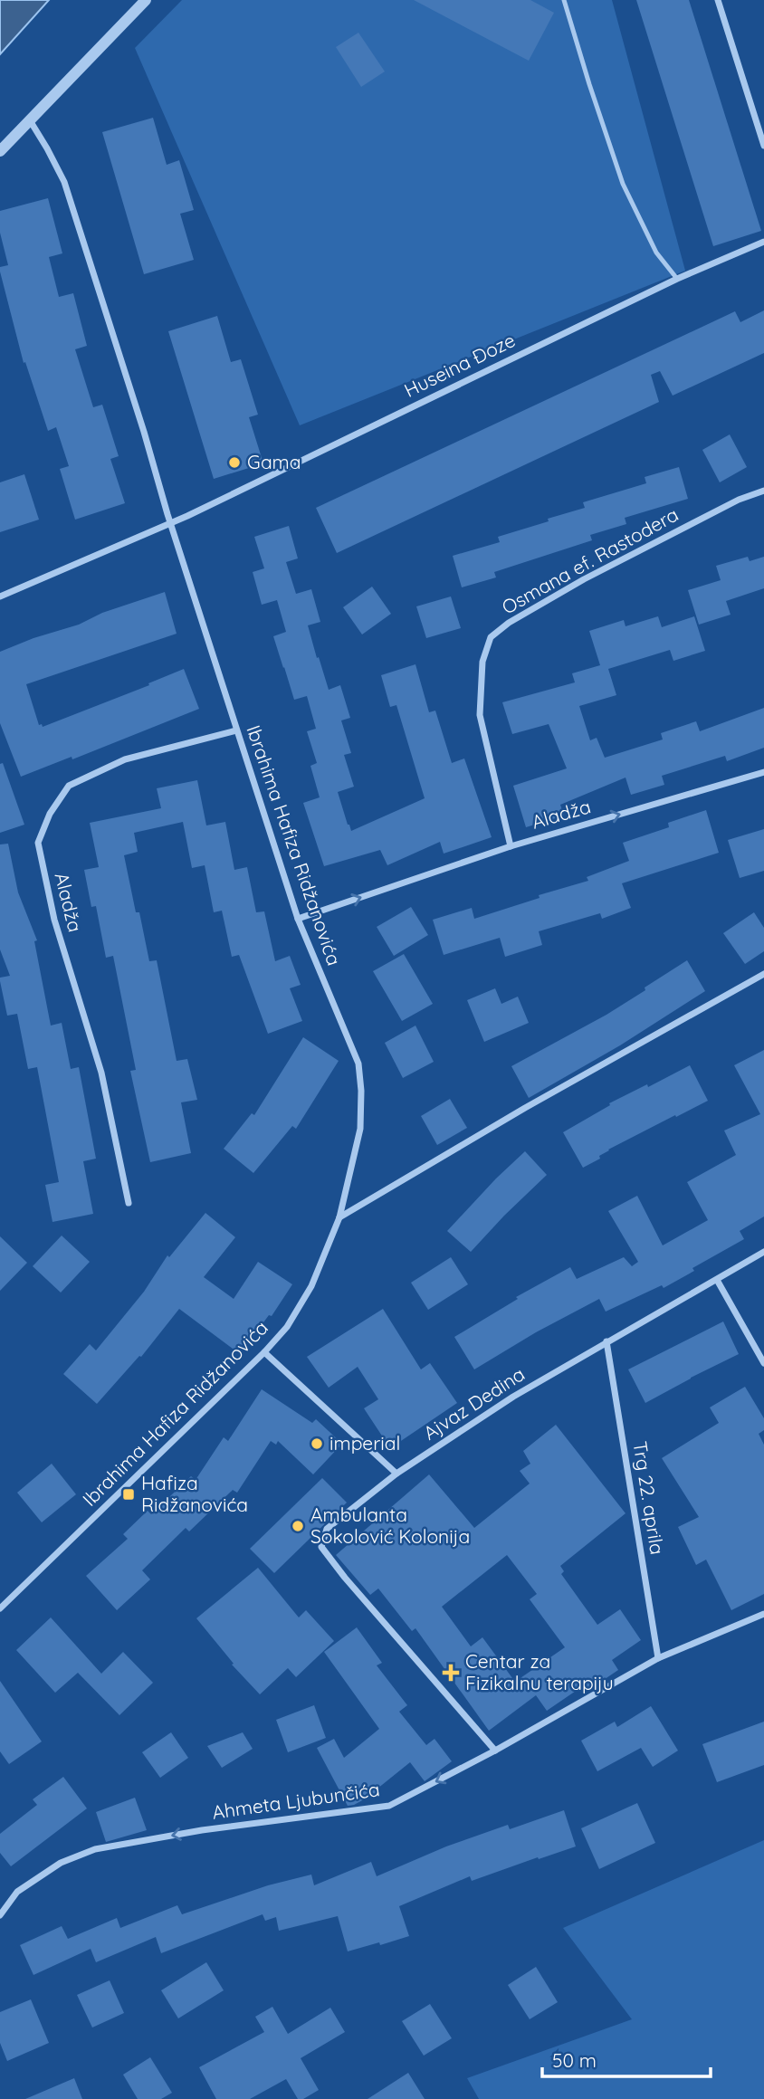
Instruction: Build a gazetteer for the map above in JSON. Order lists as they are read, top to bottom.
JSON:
{
  "streets": {
    "street": [
      "Huseina Đoze",
      "Osmana ef. Rastodera",
      "Aladža",
      "Ibrahima Hafiza Ridžanovića",
      "Ajvaz Dedina",
      "Trg 22. aprila",
      "Ahmeta Ljubunčića"
    ]
  },
  "crossings": [
    ["Huseina Đoze", "Ibrahima Hafiza Ridžanovića"],
    ["Osmana ef. Rastodera", "Aladža"],
    ["Aladža", "Ibrahima Hafiza Ridžanovića"],
    ["Ajvaz Dedina", "Trg 22. aprila"],
    ["Ajvaz Dedina", "Ahmeta Ljubunčića"],
    ["Trg 22. aprila", "Ahmeta Ljubunčića"]
  ],
  "one_way": ["Aladža", "Ahmeta Ljubunčića"],
  "places": {
    "other": ["Gama", "imperial", "Ambulanta Sokolović Kolonija"],
    "transit": ["Hafiza Ridžanovića"],
    "health": ["Centar za Fizikalnu terapiju"]
  },
  "scale_bar": "50 m"
}
